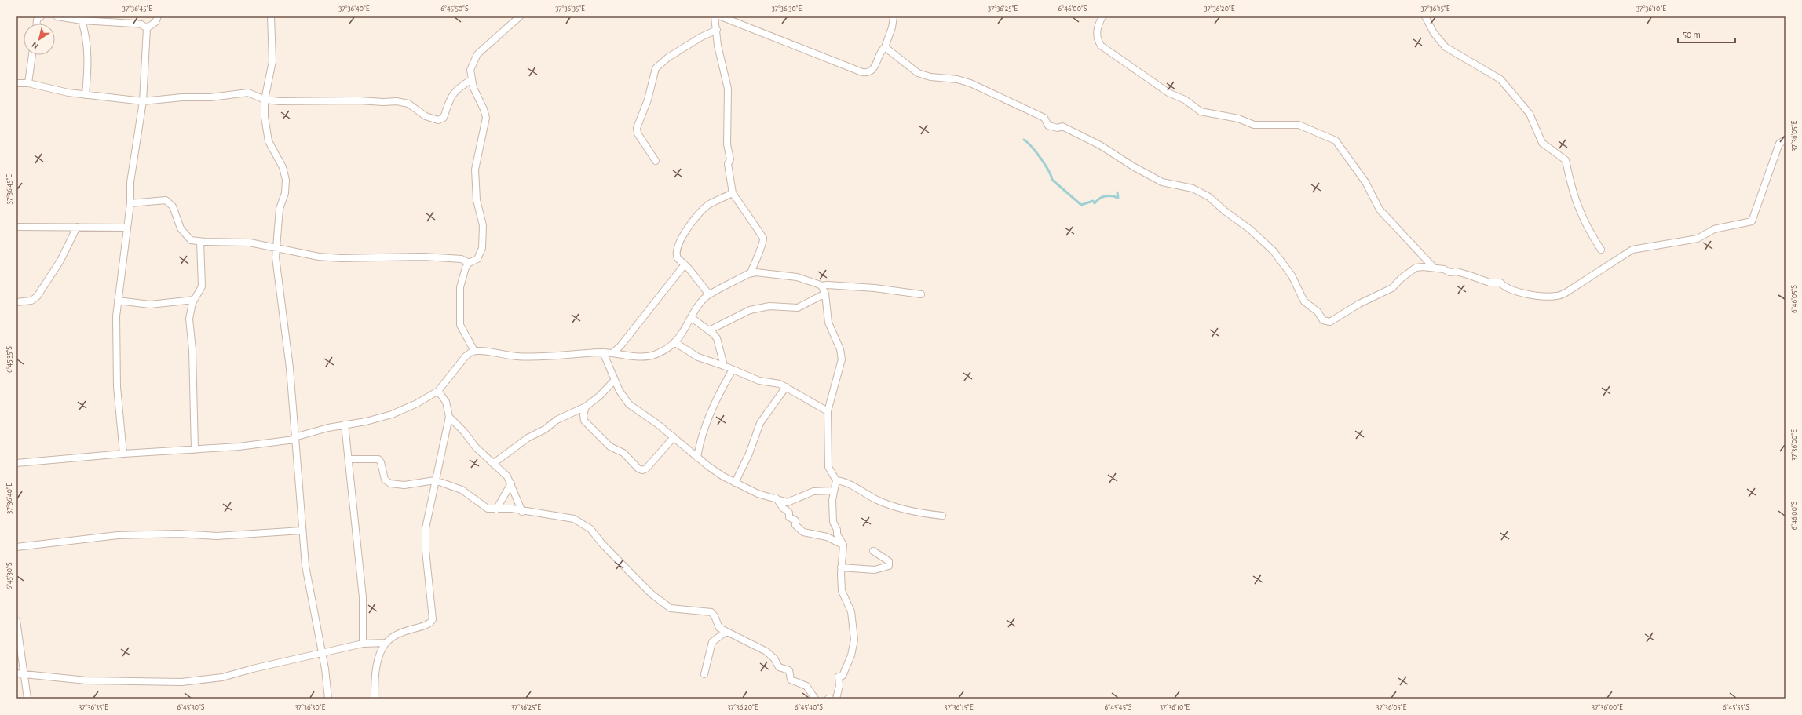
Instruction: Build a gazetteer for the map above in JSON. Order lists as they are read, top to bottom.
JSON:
{
  "scale_bar": "50 m",
  "north": "bottom left",
  "coordinates": [
    "37°36'45\"E",
    "37°36'40\"E",
    "6°45'50\"S",
    "37°36'35\"E",
    "37°36'30\"E",
    "37°36'25\"E",
    "6°46'00\"S",
    "37°36'20\"E",
    "37°36'15\"E",
    "37°36'10\"E",
    "37°36'05\"E",
    "6°46'05\"S",
    "6°45'35\"S",
    "37°36'00\"E",
    "6°45'30\"S",
    "6°45'40\"S",
    "6°45'45\"S",
    "6°45'55\"S"
  ]
}
